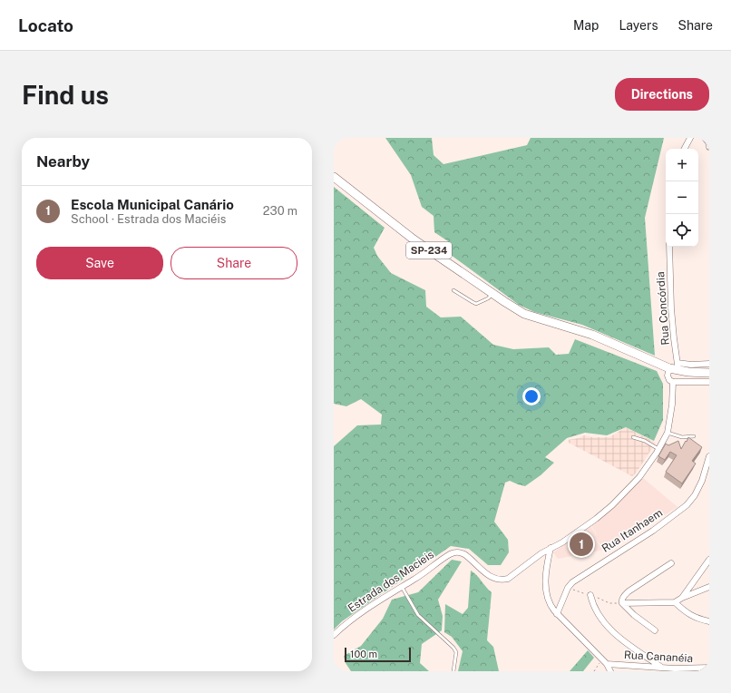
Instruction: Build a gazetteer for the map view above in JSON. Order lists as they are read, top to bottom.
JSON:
{
  "streets": {
    "main road": ["SP-234"],
    "street": [
      "Rua Concórdia",
      "Rua Itanhaem",
      "Estrada dos Macieis",
      "Rua Cananéia"
    ]
  },
  "crossings": [
    ["SP-234", "Rua Concórdia"],
    ["Rua Concórdia", "Estrada dos Macieis"]
  ],
  "scale_bar": "100 m",
  "page": {
    "header": "Locato",
    "nav": ["Map", "Layers", "Share"],
    "buttons": [
      "Directions",
      ["Save", "Share"]
    ],
    "title": "Find us",
    "heading": "Nearby",
    "map_buttons": ["+", "−"],
    "list": [
      {
        "mark": "1",
        "name": "Escola Municipal Canário",
        "note": "School · Estrada dos Maciéis",
        "value": "230 m"
      }
    ],
    "pins": "1",
    "scale": "100 m"
  }
}
